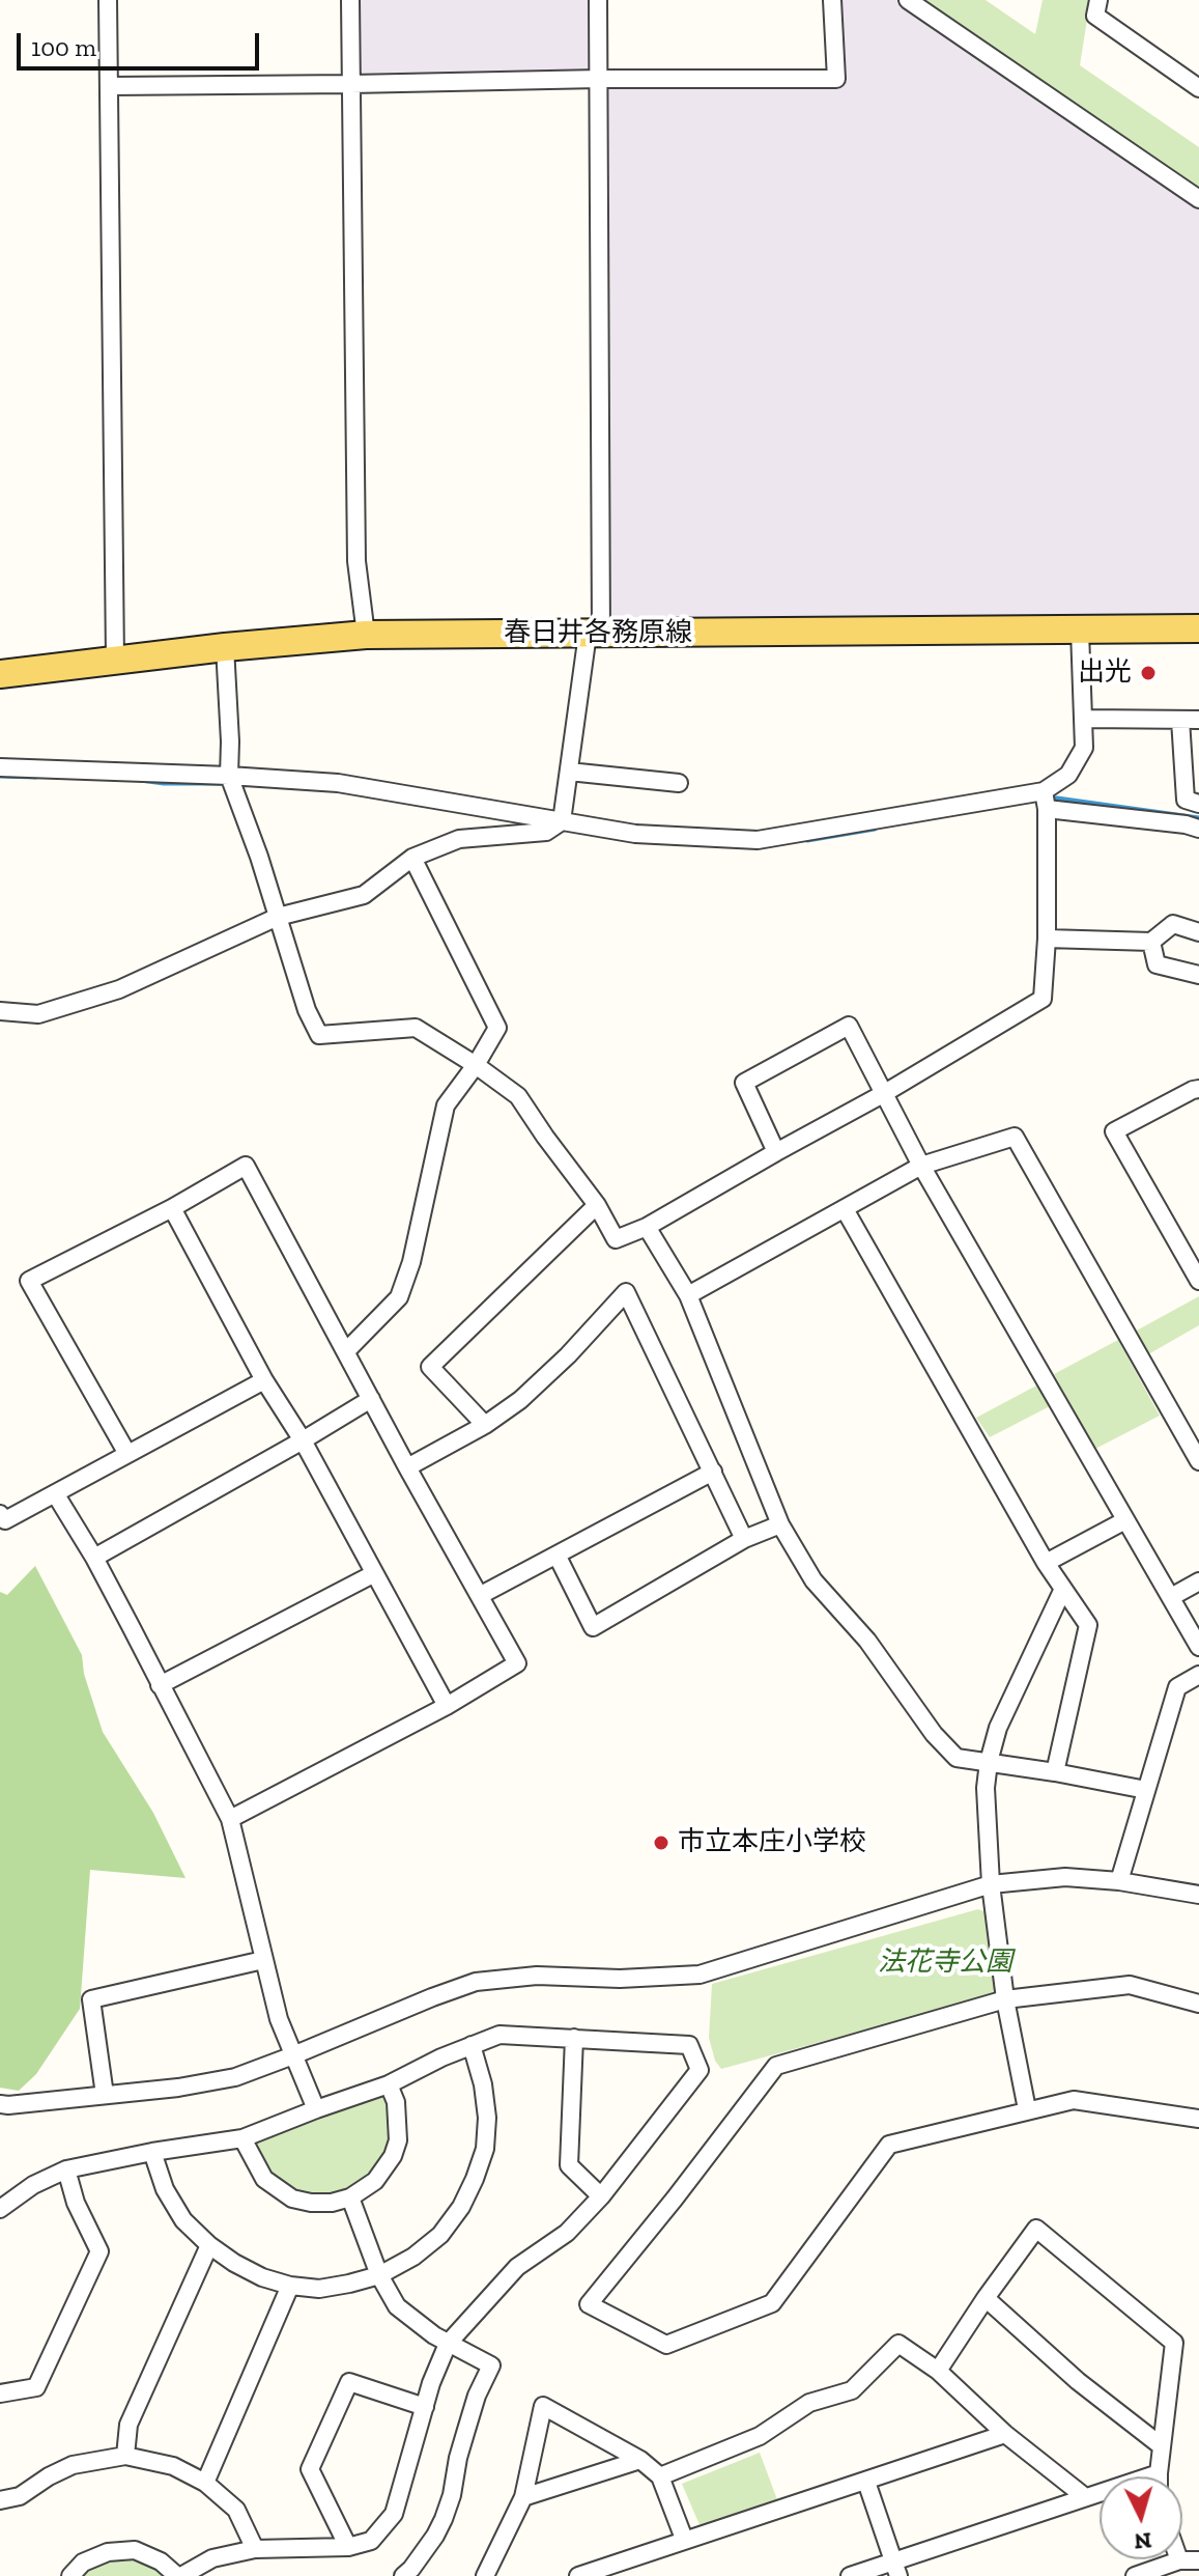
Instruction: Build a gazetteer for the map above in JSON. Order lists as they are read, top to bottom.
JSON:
{
  "streets": {
    "main road": ["春日井各務原線"]
  },
  "parks": ["法花寺公園"],
  "places": ["出光", "市立本庄小学校"],
  "scale_bar": "100 m",
  "north": "bottom"
}
